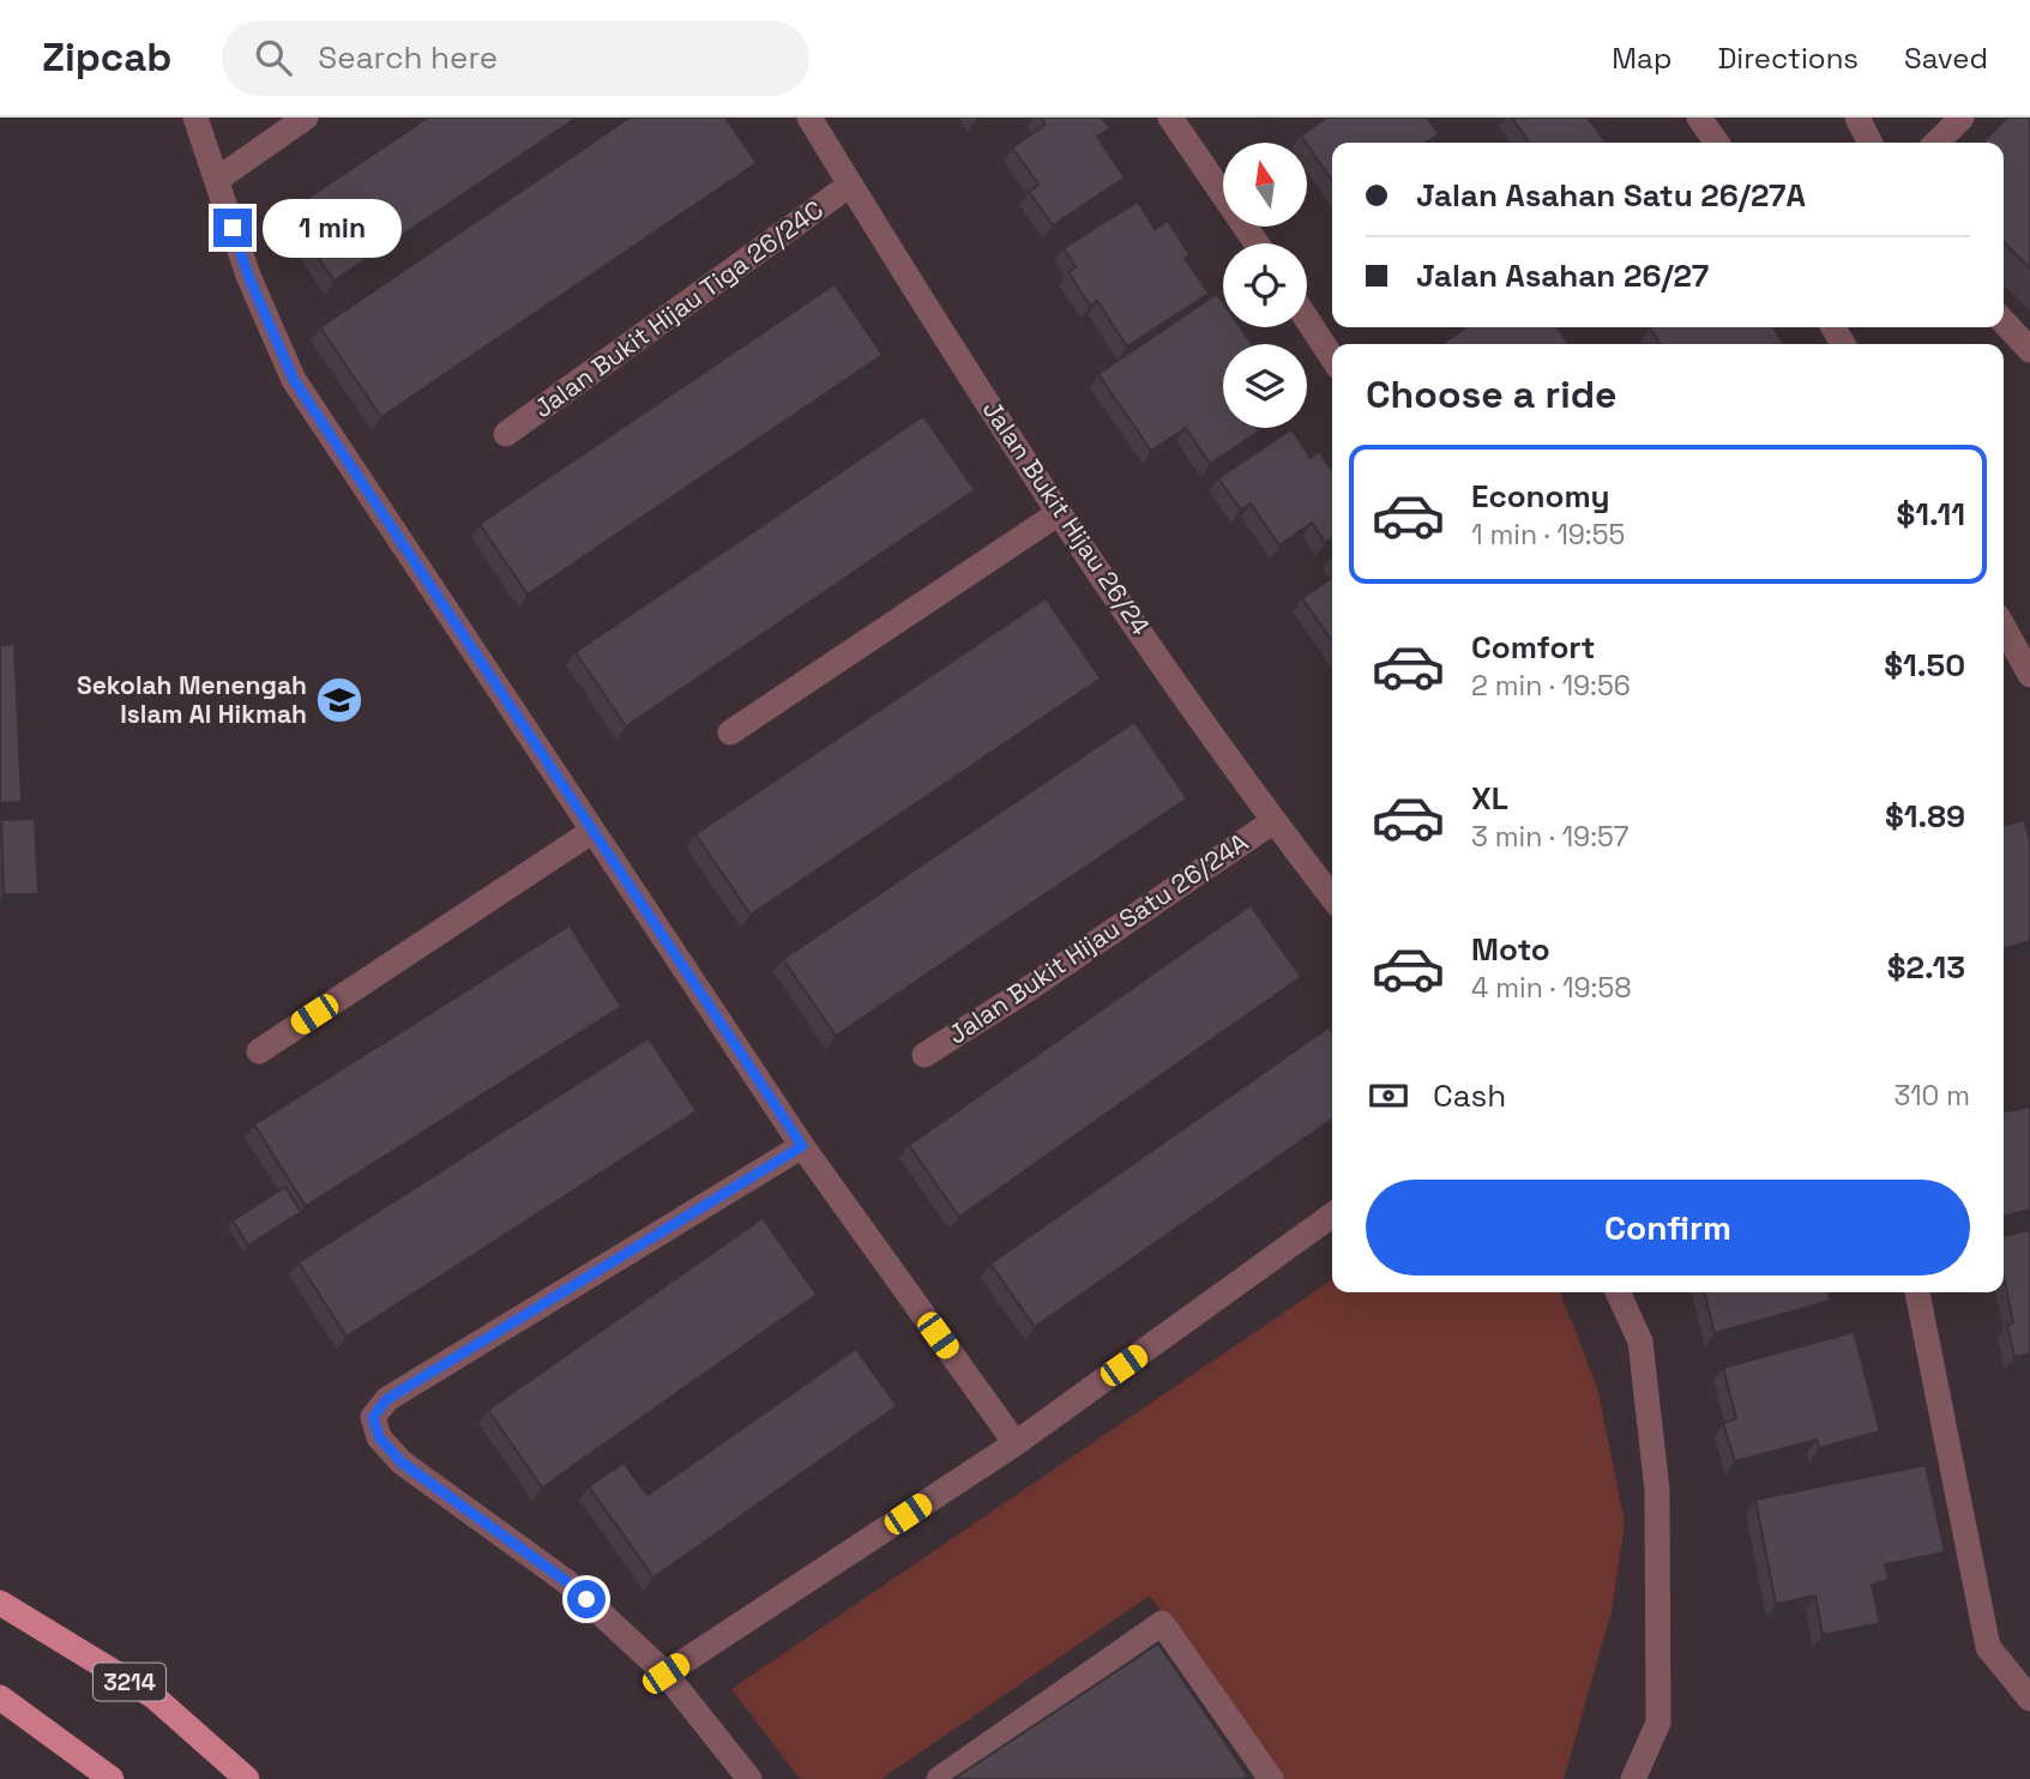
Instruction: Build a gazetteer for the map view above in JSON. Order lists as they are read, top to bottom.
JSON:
{
  "streets": {
    "main road": ["3214"],
    "street": ["Jalan Bukit Hijau Tiga 26/24C", "Jalan Bukit Hijau 26/24", "Jalan Bukit Hijau Satu 26/24A"]
  },
  "crossings": [
    ["Jalan Bukit Hijau Tiga 26/24C", "Jalan Bukit Hijau 26/24"],
    ["Jalan Bukit Hijau 26/24", "Jalan Bukit Hijau Satu 26/24A"]
  ],
  "places": {
    "school or university": ["Sekolah Menengah Islam Al Hikmah"]
  },
  "north": "top",
  "page": {
    "header": "Zipcab",
    "search": "Search here",
    "nav": ["Map", "Directions", "Saved"],
    "banner": ["Jalan Asahan Satu 26/27A", "Jalan Asahan 26/27"],
    "bubble": "1 min",
    "heading": "Choose a ride",
    "list": [
      {
        "name": "Economy",
        "note": "1 min · 19:55",
        "value": "$1.11"
      },
      {
        "name": "Comfort",
        "note": "2 min · 19:56",
        "value": "$1.50"
      },
      {
        "name": "XL",
        "note": "3 min · 19:57",
        "value": "$1.89"
      },
      {
        "name": "Moto",
        "note": "4 min · 19:58",
        "value": "$2.13"
      }
    ],
    "pay": ["Cash", "310 m"],
    "buttons": "Confirm"
  }
}
